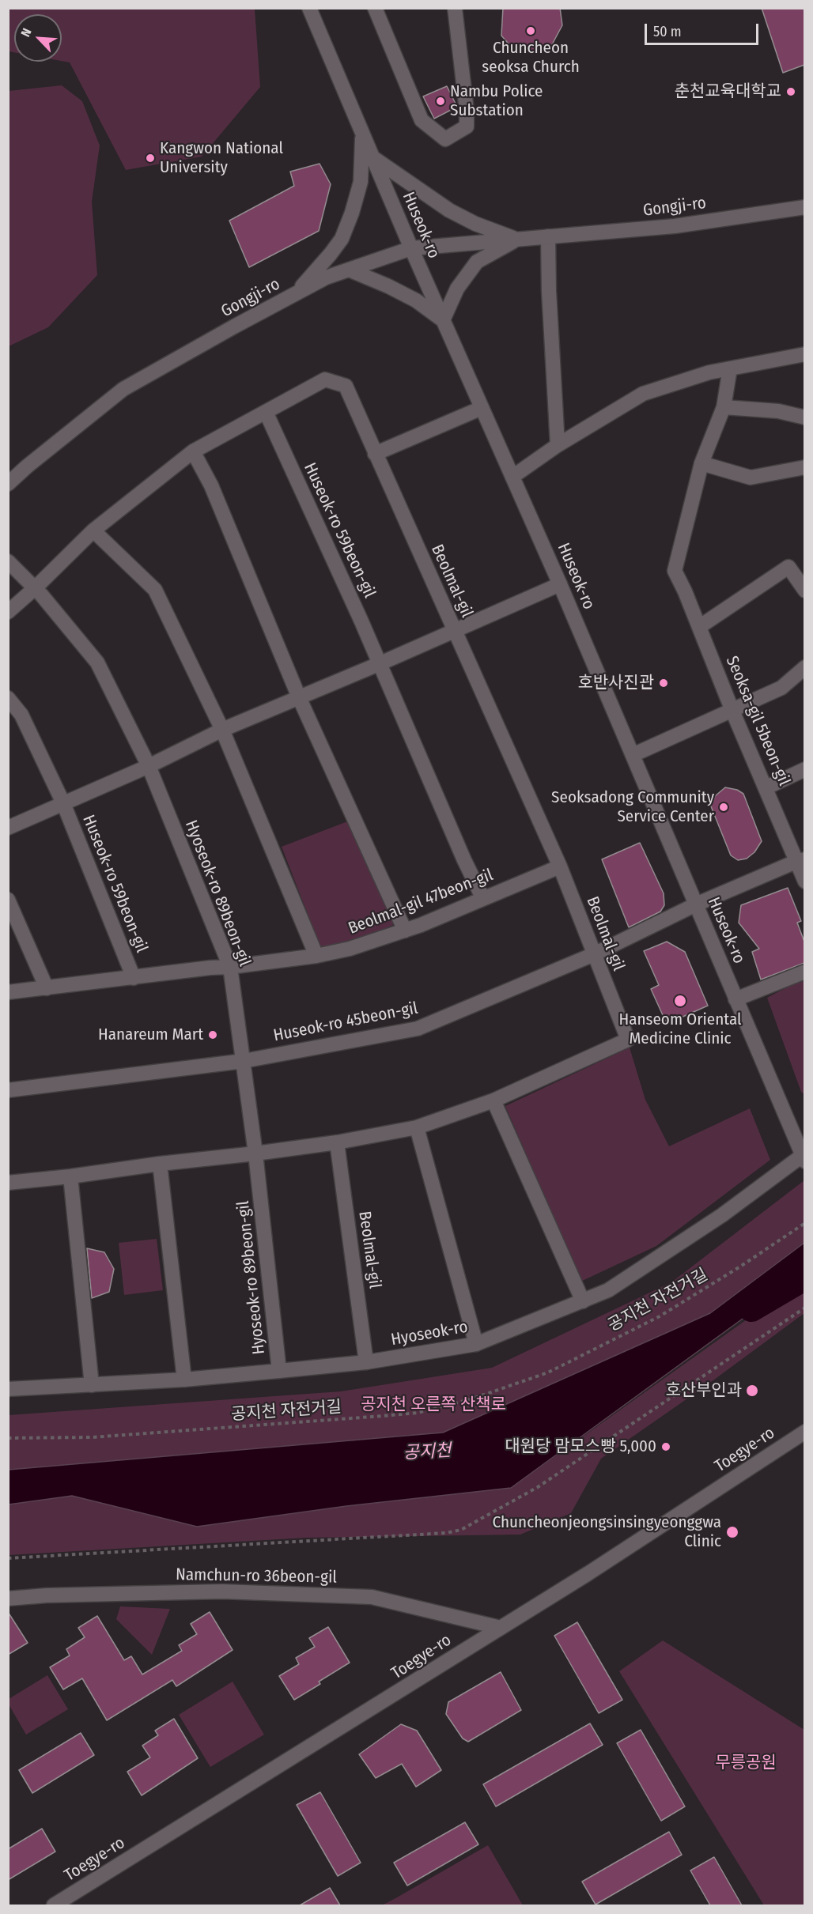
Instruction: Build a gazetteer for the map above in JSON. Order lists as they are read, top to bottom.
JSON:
{
  "streets": {
    "street": [
      "Gongji-ro",
      "Huseok-ro",
      "Huseok-ro 59beon-gil",
      "Beolmal-gil",
      "Seoksa-gil 5beon-gil",
      "Hyoseok-ro 89beon-gil",
      "Beolmal-gil 47beon-gil",
      "Huseok-ro 45beon-gil",
      "Hyoseok-ro",
      "Toegye-ro",
      "Namchun-ro 36beon-gil"
    ],
    "path": ["공지천 자전거길"]
  },
  "crossings": [
    ["Gongji-ro", "Huseok-ro"],
    ["Huseok-ro", "Huseok-ro 59beon-gil"],
    ["Huseok-ro", "Huseok-ro 45beon-gil"],
    ["Huseok-ro", "Hyoseok-ro"],
    ["Huseok-ro 59beon-gil", "Beolmal-gil"],
    ["Huseok-ro 59beon-gil", "Hyoseok-ro 89beon-gil"],
    ["Huseok-ro 59beon-gil", "Beolmal-gil 47beon-gil"],
    ["Beolmal-gil", "Hyoseok-ro 89beon-gil"],
    ["Beolmal-gil", "Beolmal-gil 47beon-gil"],
    ["Beolmal-gil", "Huseok-ro 45beon-gil"],
    ["Beolmal-gil", "Hyoseok-ro"],
    ["Seoksa-gil 5beon-gil", "Huseok-ro 45beon-gil"],
    ["Hyoseok-ro 89beon-gil", "Beolmal-gil 47beon-gil"],
    ["Hyoseok-ro 89beon-gil", "Huseok-ro 45beon-gil"],
    ["Hyoseok-ro 89beon-gil", "Hyoseok-ro"],
    ["Toegye-ro", "Namchun-ro 36beon-gil"]
  ],
  "water": ["공지천"],
  "parks": ["공지천 오른쪽 산책로", "무릉공원"],
  "places": [
    "Chuncheon seoksa Church",
    "춘천교육대학교",
    "Nambu Police Substation",
    "Kangwon National University",
    "호반사진관",
    "Seoksadong Community Service Center",
    "Hanseom Oriental Medicine Clinic",
    "Hanareum Mart",
    "호산부인과",
    "대원당 맘모스빵 5,000",
    "Chuncheonjeongsinsingyeonggwa Clinic"
  ],
  "scale_bar": "50 m",
  "north": "top left"
}
